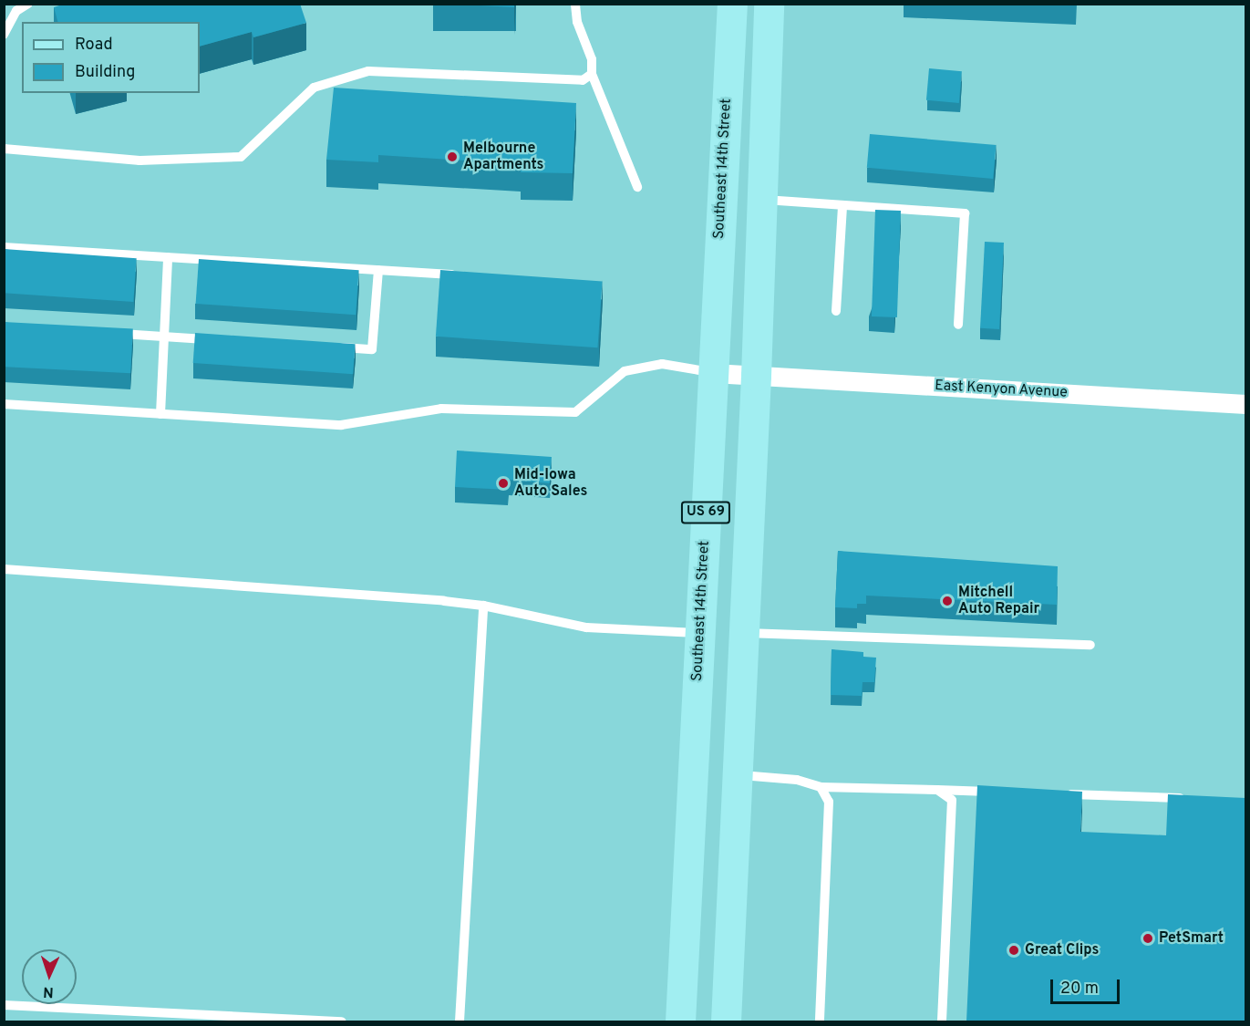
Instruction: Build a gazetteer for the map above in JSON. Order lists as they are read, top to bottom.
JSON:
{
  "streets": {
    "main road": ["Southeast 14th Street", "US 69"],
    "street": ["East Kenyon Avenue"]
  },
  "crossings": [
    ["Southeast 14th Street", "East Kenyon Avenue"],
    ["East Kenyon Avenue", "US 69"]
  ],
  "places": [
    "Melbourne Apartments",
    "Mid-Iowa Auto Sales",
    "Mitchell Auto Repair",
    "PetSmart",
    "Great Clips"
  ],
  "legend": ["Road", "Building"],
  "scale_bar": "20 m",
  "north": "bottom"
}
